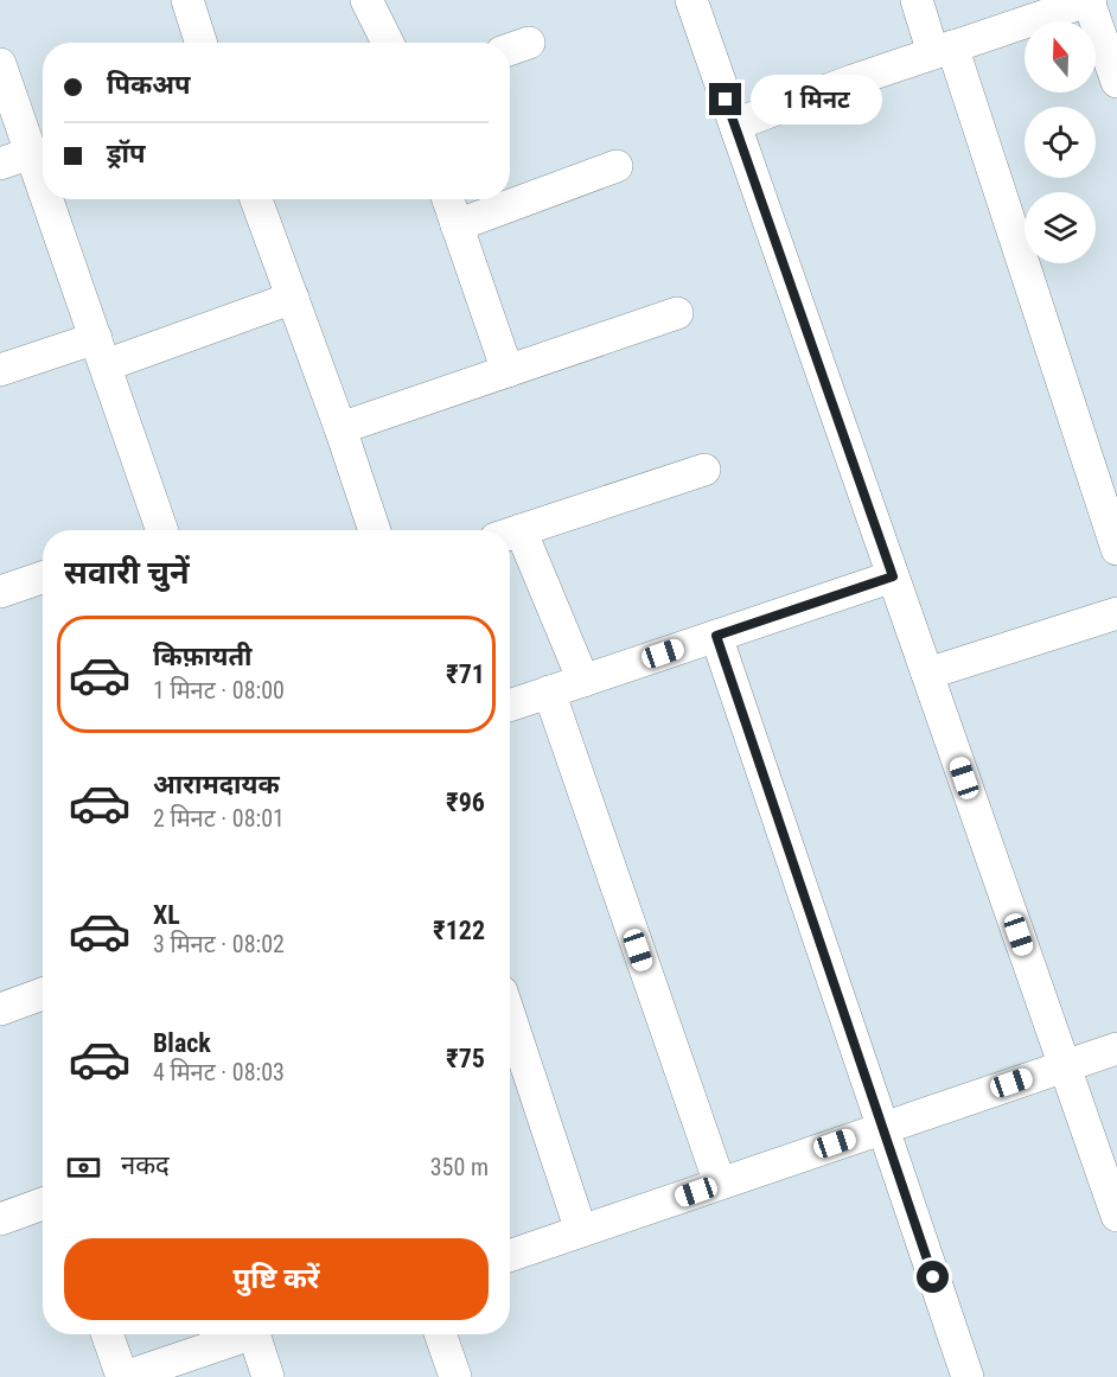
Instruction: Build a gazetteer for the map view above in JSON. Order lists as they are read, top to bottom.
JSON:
{
  "north": "top",
  "page": {
    "banner": ["पिकअप", "ड्रॉप"],
    "bubble": "1 मिनट",
    "heading": "सवारी चुनें",
    "list": [
      {
        "name": "किफ़ायती",
        "note": "1 मिनट · 08:00",
        "value": "₹71"
      },
      {
        "name": "आरामदायक",
        "note": "2 मिनट · 08:01",
        "value": "₹96"
      },
      {
        "name": "XL",
        "note": "3 मिनट · 08:02",
        "value": "₹122"
      },
      {
        "name": "Black",
        "note": "4 मिनट · 08:03",
        "value": "₹75"
      }
    ],
    "pay": ["नकद", "350 m"],
    "buttons": "पुष्टि करें"
  }
}
